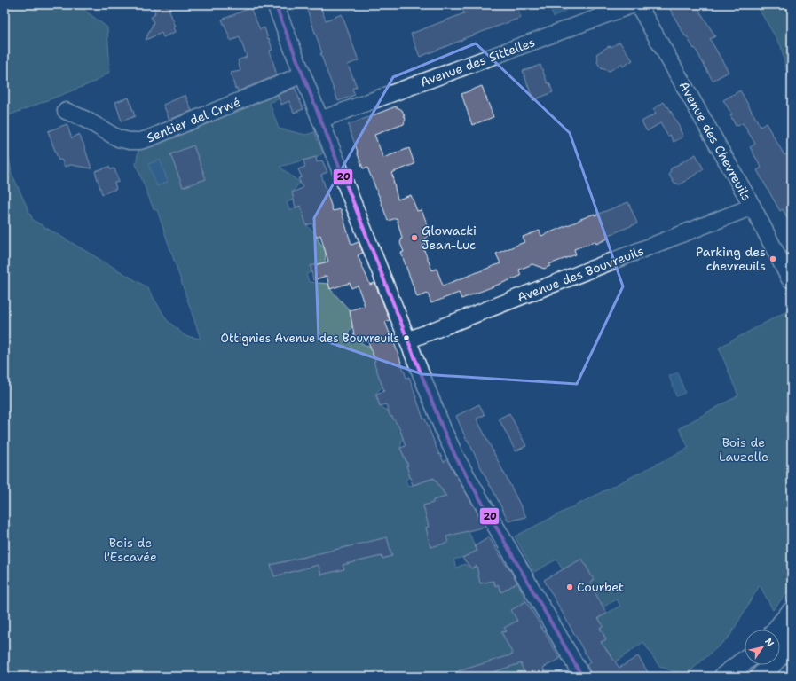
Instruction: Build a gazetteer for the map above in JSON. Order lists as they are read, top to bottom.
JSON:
{
  "streets": {
    "street": [
      "Avenue des Sittelles",
      "Sentier del Crwé",
      "Avenue des Chevreuils",
      "Avenue des Bouvreuils"
    ]
  },
  "crossings": [
    ["Avenue des Chevreuils", "Avenue des Bouvreuils"]
  ],
  "parks": ["Bois de Lauzelle", "Bois de l'Escavée"],
  "places": [
    "Glowacki Jean-Luc",
    "Parking des chevreuils",
    "Ottignies Avenue des Bouvreuils",
    "Courbet"
  ],
  "lines": ["transit line 20"],
  "north": "top right"
}
